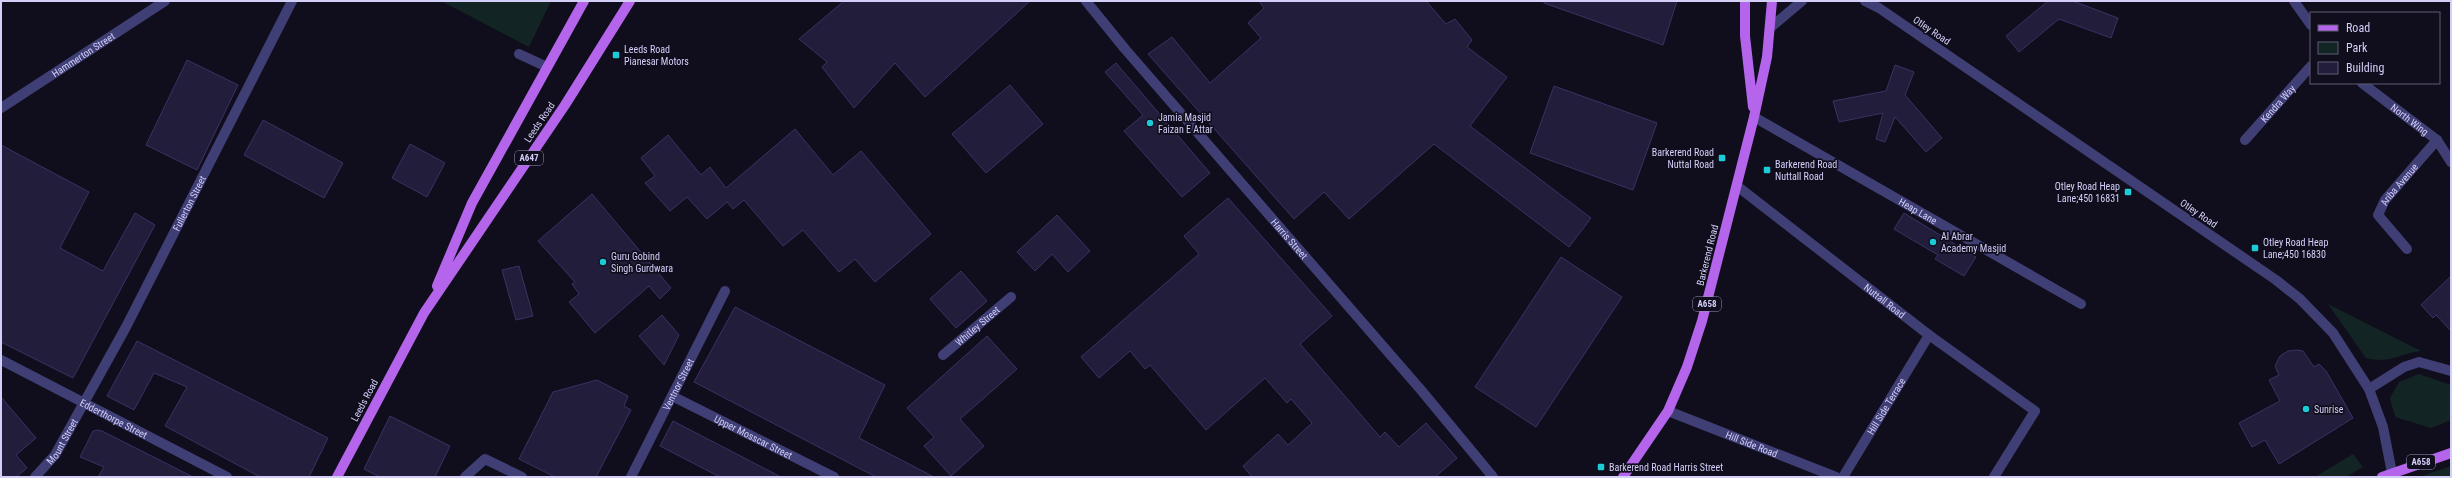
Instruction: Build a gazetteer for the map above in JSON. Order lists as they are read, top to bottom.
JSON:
{
  "streets": {
    "main road": [
      "Otley Road",
      "Leeds Road",
      "A647",
      "Barkerend Road",
      "A658"
    ],
    "street": [
      "Hammerton Street",
      "Kendra Way",
      "North Wing",
      "Ariba Avenue",
      "Fullerton Street",
      "Heap Lane",
      "Harris Street",
      "Nuttall Road",
      "Whitley Street",
      "Ventnor Street",
      "Hill Side Terrace",
      "Edderthorpe Street",
      "Upper Mosscar Street",
      "Mount Street",
      "Hill Side Road"
    ]
  },
  "crossings": [
    ["North Wing", "Ariba Avenue"],
    ["Fullerton Street", "Edderthorpe Street"],
    ["Fullerton Street", "Mount Street"],
    ["Heap Lane", "Barkerend Road"],
    ["Barkerend Road", "Nuttall Road"],
    ["Barkerend Road", "Hill Side Road"],
    ["Nuttall Road", "Hill Side Terrace"],
    ["Ventnor Street", "Upper Mosscar Street"],
    ["Edderthorpe Street", "Mount Street"]
  ],
  "places": {
    "transit": [
      "Leeds Road Pianesar Motors",
      "Barkerend Road Nuttal Road",
      "Barkerend Road Nuttall Road",
      "Otley Road Heap Lane;450 16831",
      "Otley Road Heap Lane;450 16830",
      "Barkerend Road Harris Street"
    ],
    "other": [
      "Jamia Masjid Faizan E Attar",
      "Al Abrar Academy Masjid",
      "Guru Gobind Singh Gurdwara",
      "Sunrise"
    ]
  },
  "legend": ["Road", "Park", "Building"]
}
